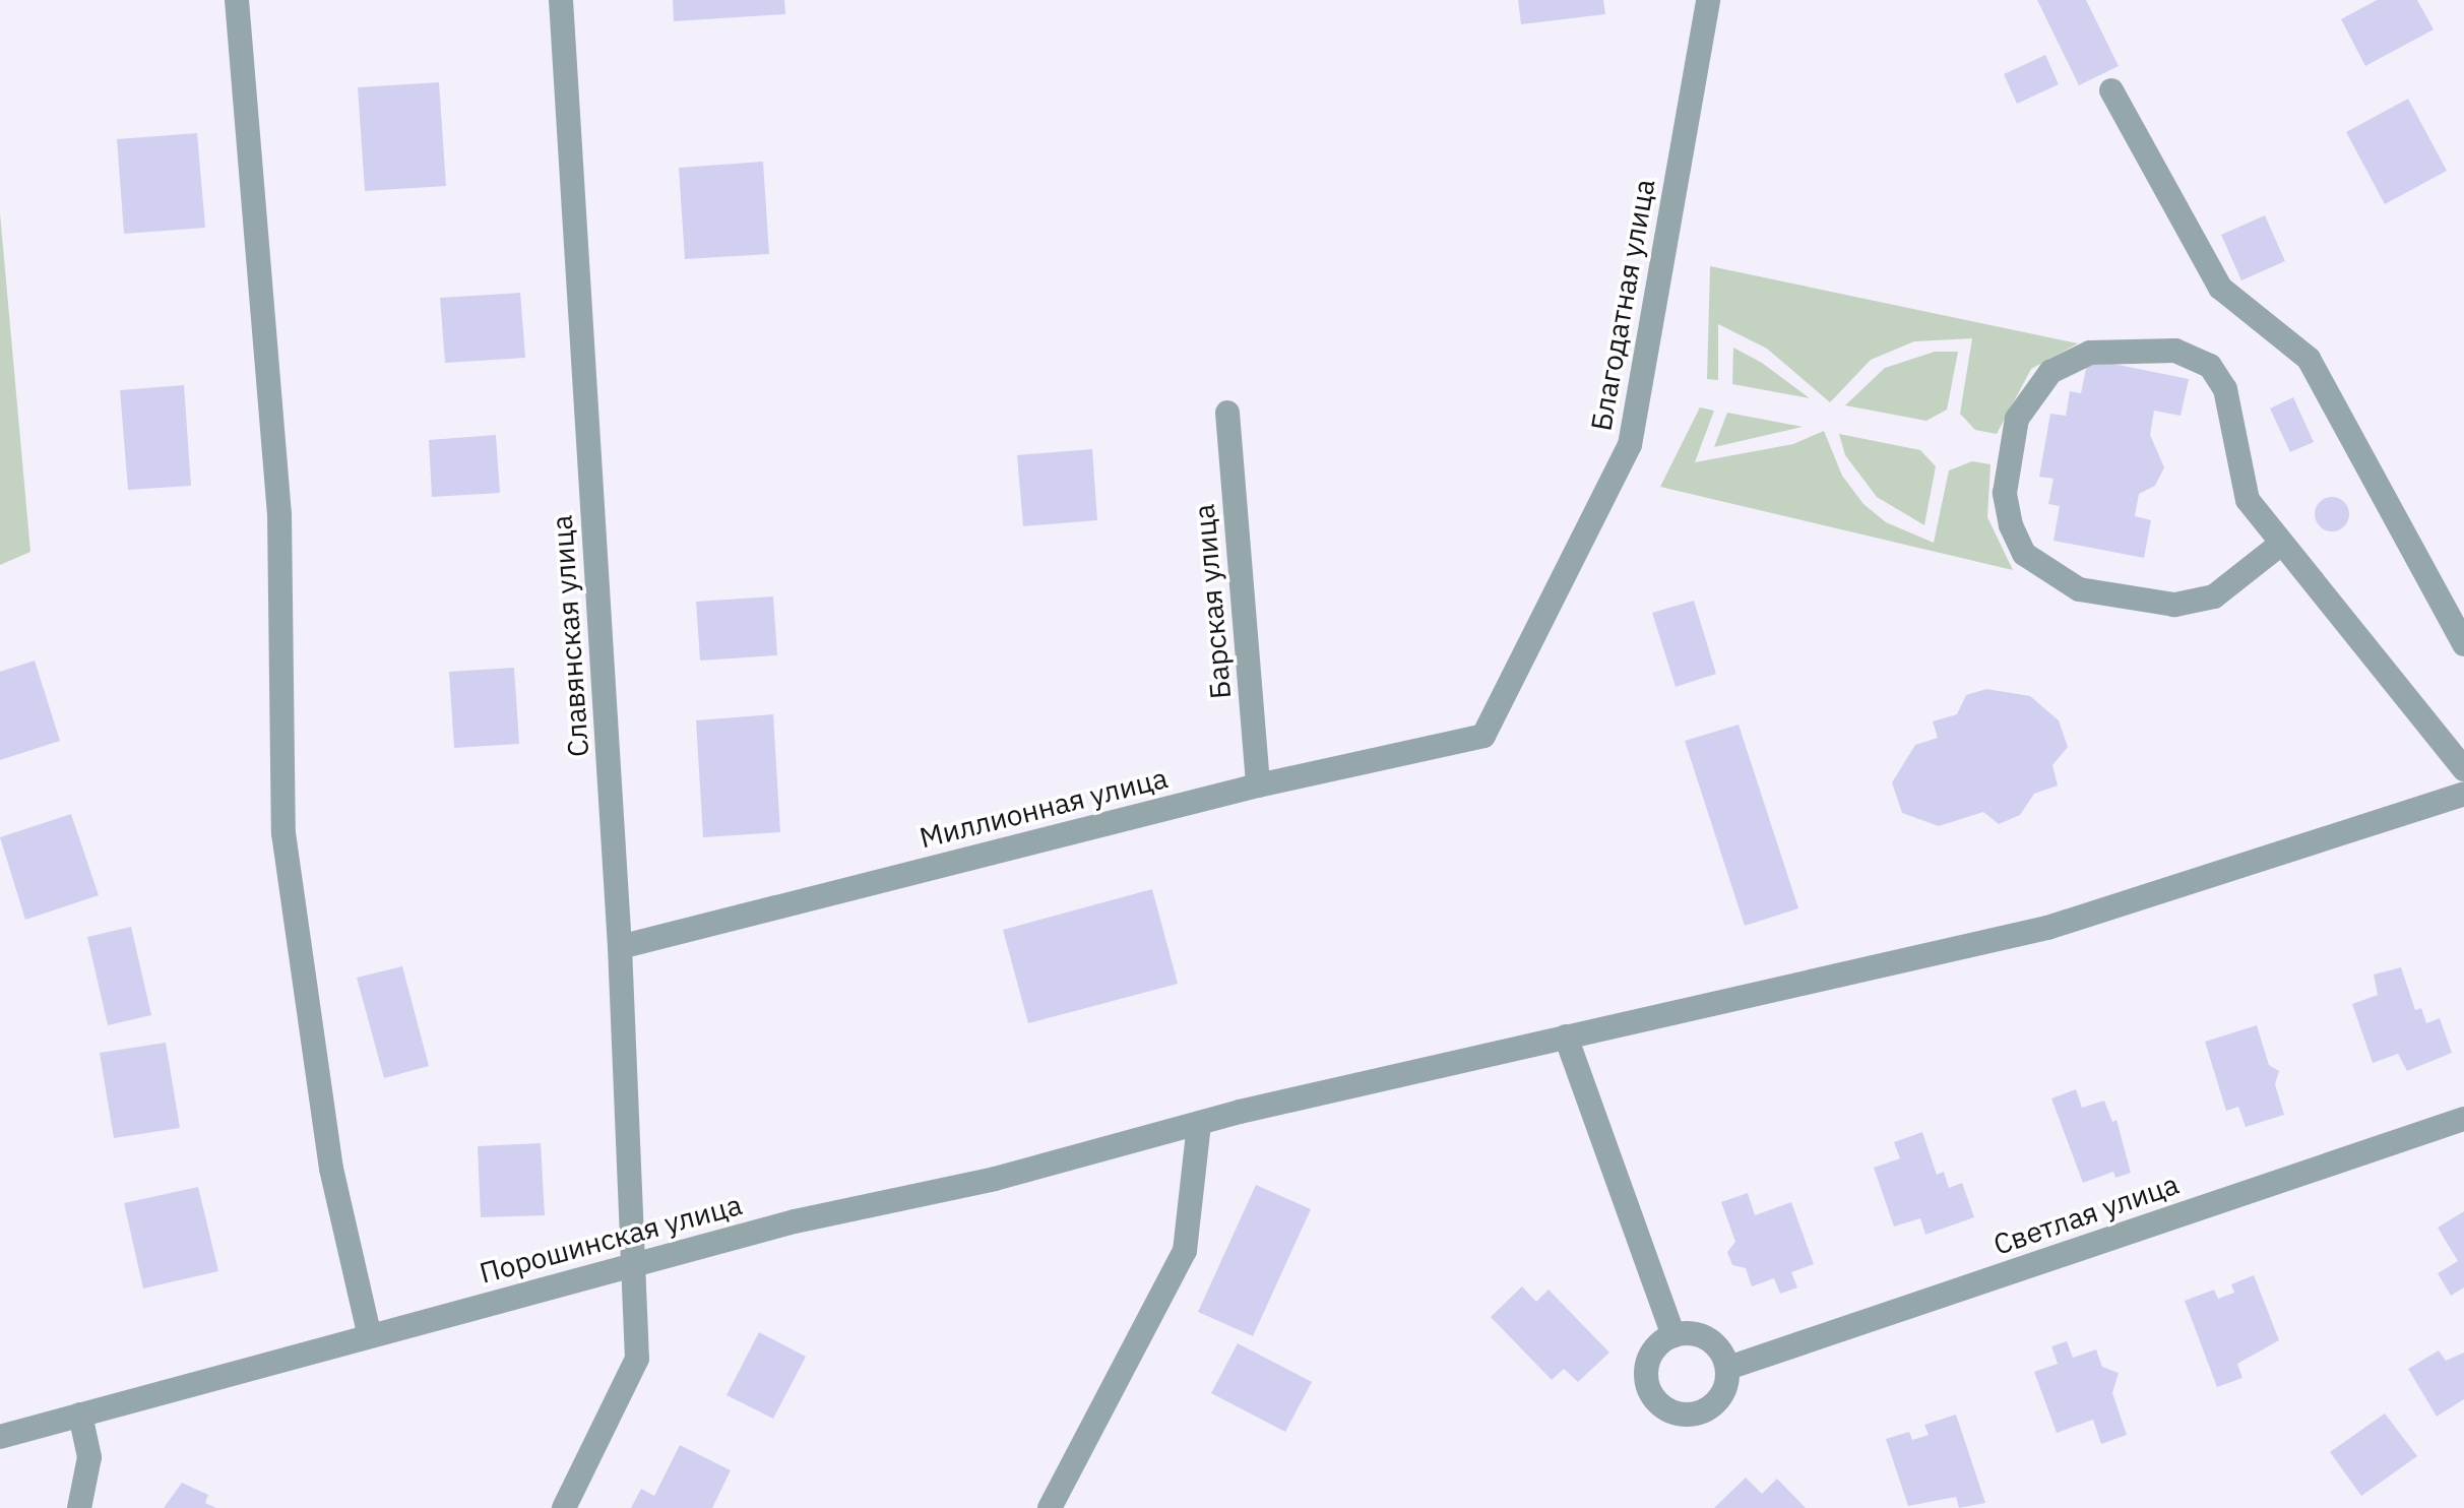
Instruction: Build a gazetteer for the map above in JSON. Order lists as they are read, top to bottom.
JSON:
{
  "streets": {
    "street": [
      "Благодатная улица",
      "Барская улица",
      "Славянская улица",
      "Миллионная улица",
      "Светлая улица",
      "Порошинская улица"
    ]
  },
  "crossings": [
    ["Благодатная улица", "Миллионная улица"],
    ["Барская улица", "Миллионная улица"],
    ["Славянская улица", "Миллионная улица"],
    ["Славянская улица", "Порошинская улица"]
  ]
}
